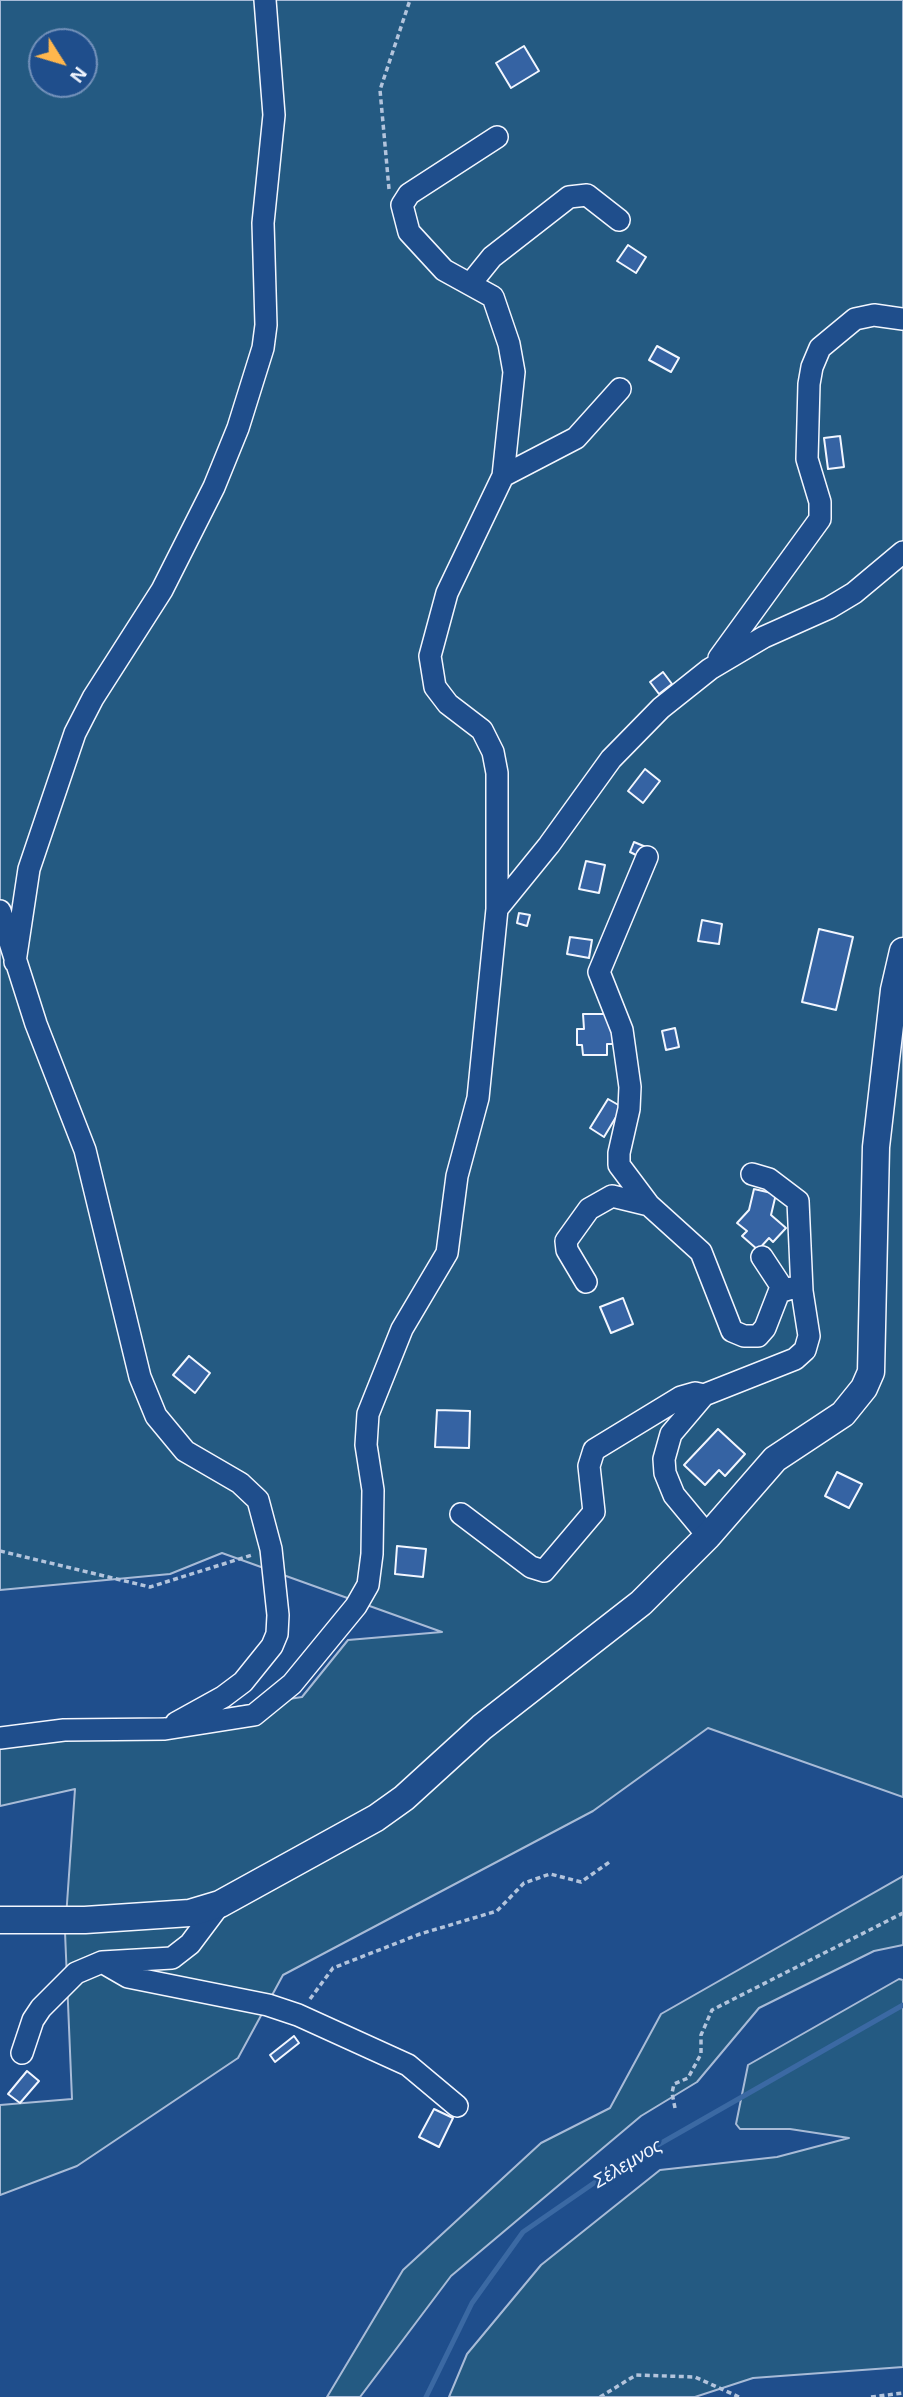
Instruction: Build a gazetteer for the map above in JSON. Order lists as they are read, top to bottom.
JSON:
{
  "water": ["Σέλεμνος"],
  "north": "bottom right"
}
